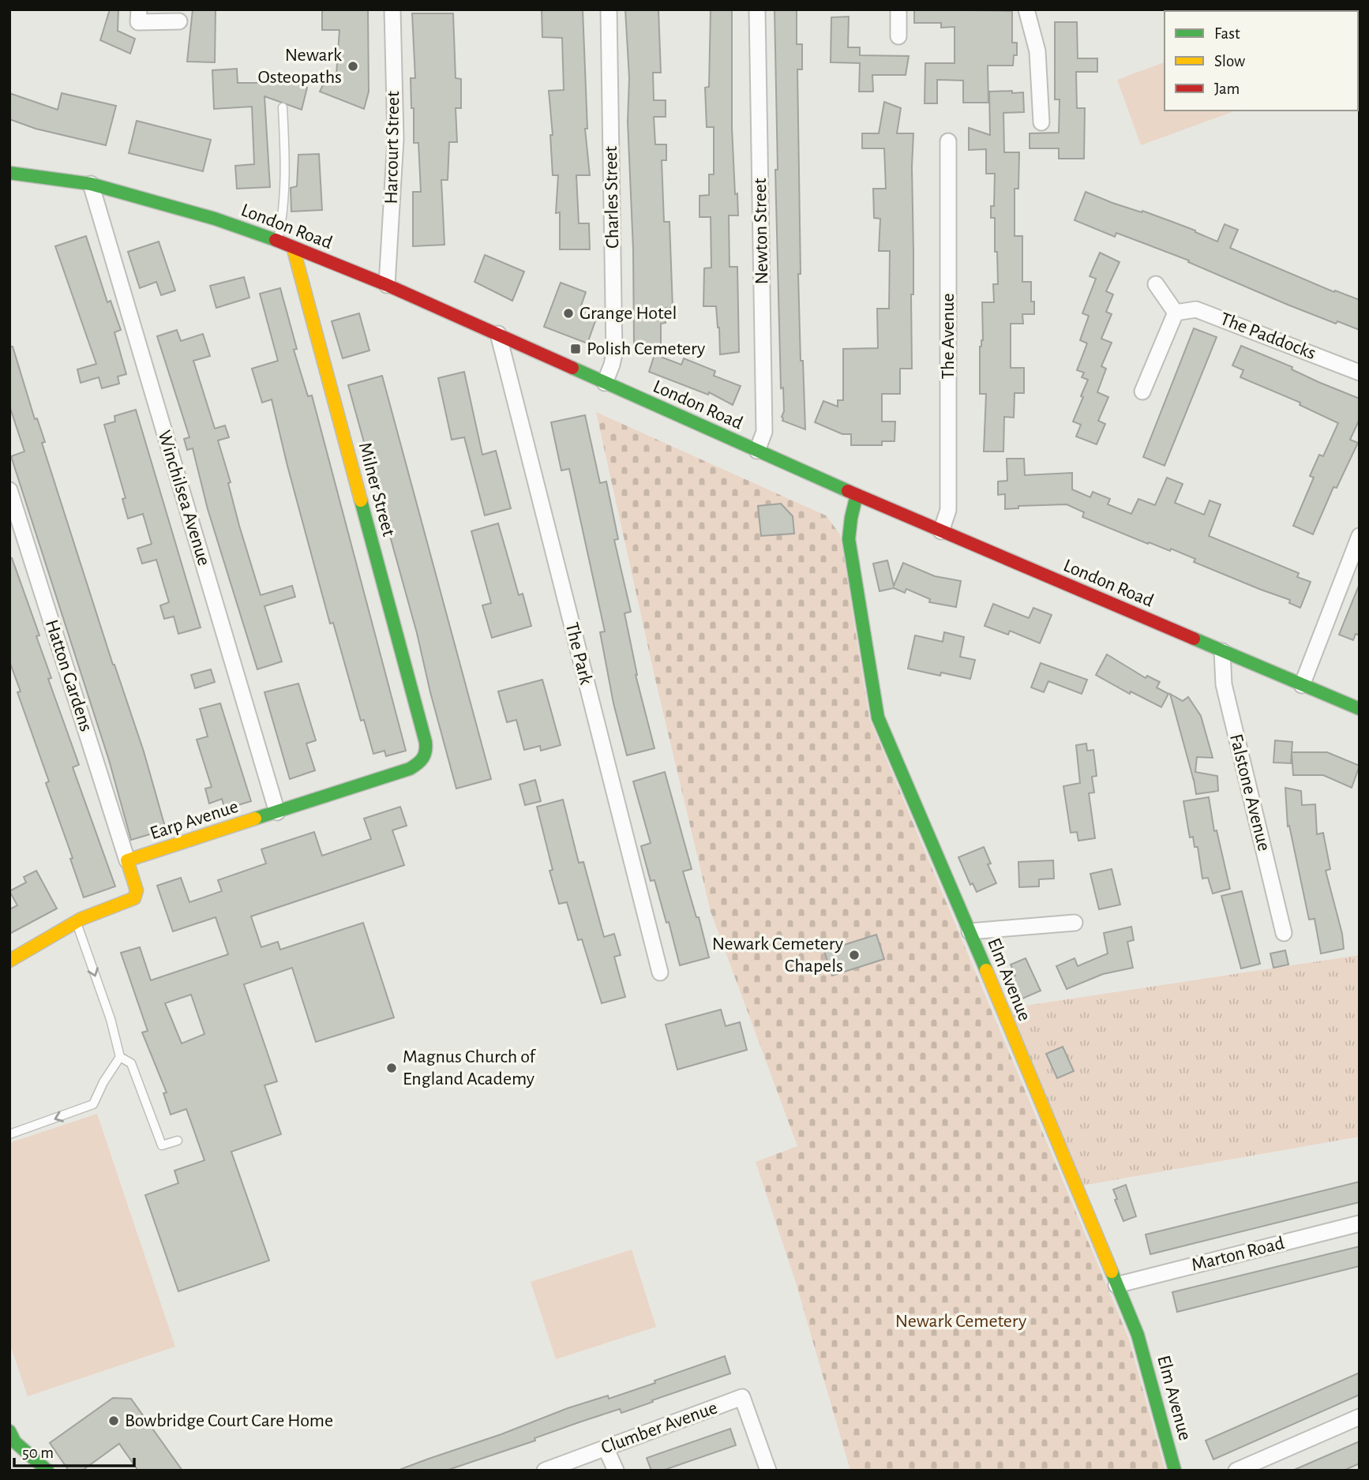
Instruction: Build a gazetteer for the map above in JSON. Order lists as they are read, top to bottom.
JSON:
{
  "streets": {
    "street": [
      "Harcourt Street",
      "Charles Street",
      "London Road",
      "Newton Street",
      "The Avenue",
      "The Paddocks",
      "Milner Street",
      "Winchilsea Avenue",
      "The Park",
      "Hatton Gardens",
      "Falstone Avenue",
      "Earp Avenue",
      "Elm Avenue",
      "Marton Road",
      "Clumber Avenue"
    ]
  },
  "crossings": [
    ["Harcourt Street", "London Road"],
    ["Charles Street", "London Road"],
    ["London Road", "Newton Street"],
    ["London Road", "The Avenue"],
    ["London Road", "Milner Street"],
    ["London Road", "Winchilsea Avenue"],
    ["London Road", "The Park"],
    ["London Road", "Falstone Avenue"],
    ["London Road", "Elm Avenue"],
    ["Milner Street", "Earp Avenue"],
    ["Winchilsea Avenue", "Earp Avenue"],
    ["Hatton Gardens", "Earp Avenue"],
    ["Elm Avenue", "Marton Road"]
  ],
  "parks": ["Newark Cemetery"],
  "places": {
    "other": [
      "Newark Osteopaths",
      "Grange Hotel",
      "Newark Cemetery Chapels",
      "Magnus Church of England Academy",
      "Bowbridge Court Care Home"
    ],
    "transit": ["Polish Cemetery"]
  },
  "legend": ["Fast", "Slow", "Jam"],
  "scale_bar": "50 m"
}
